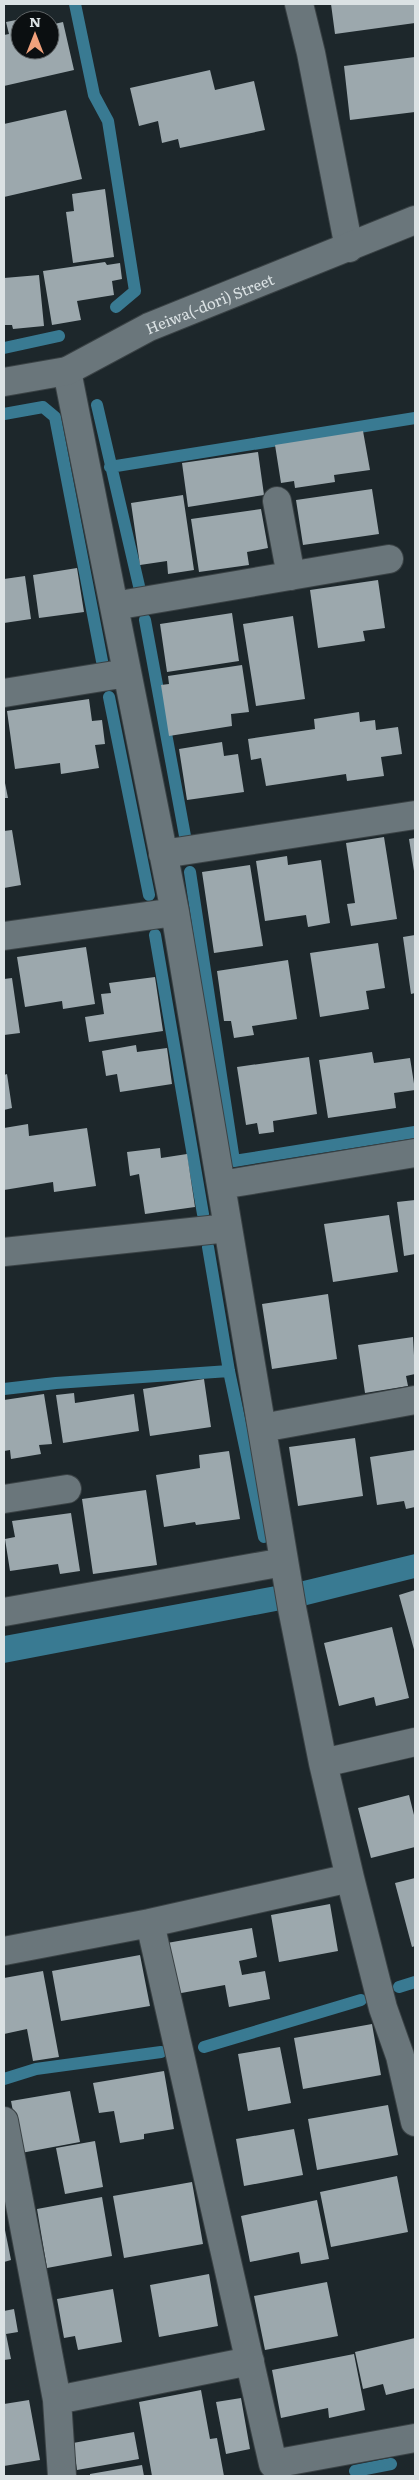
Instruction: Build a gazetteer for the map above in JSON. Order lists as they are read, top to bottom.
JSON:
{
  "streets": {
    "street": ["Heiwa(-dori) Street"]
  },
  "north": "top"
}
